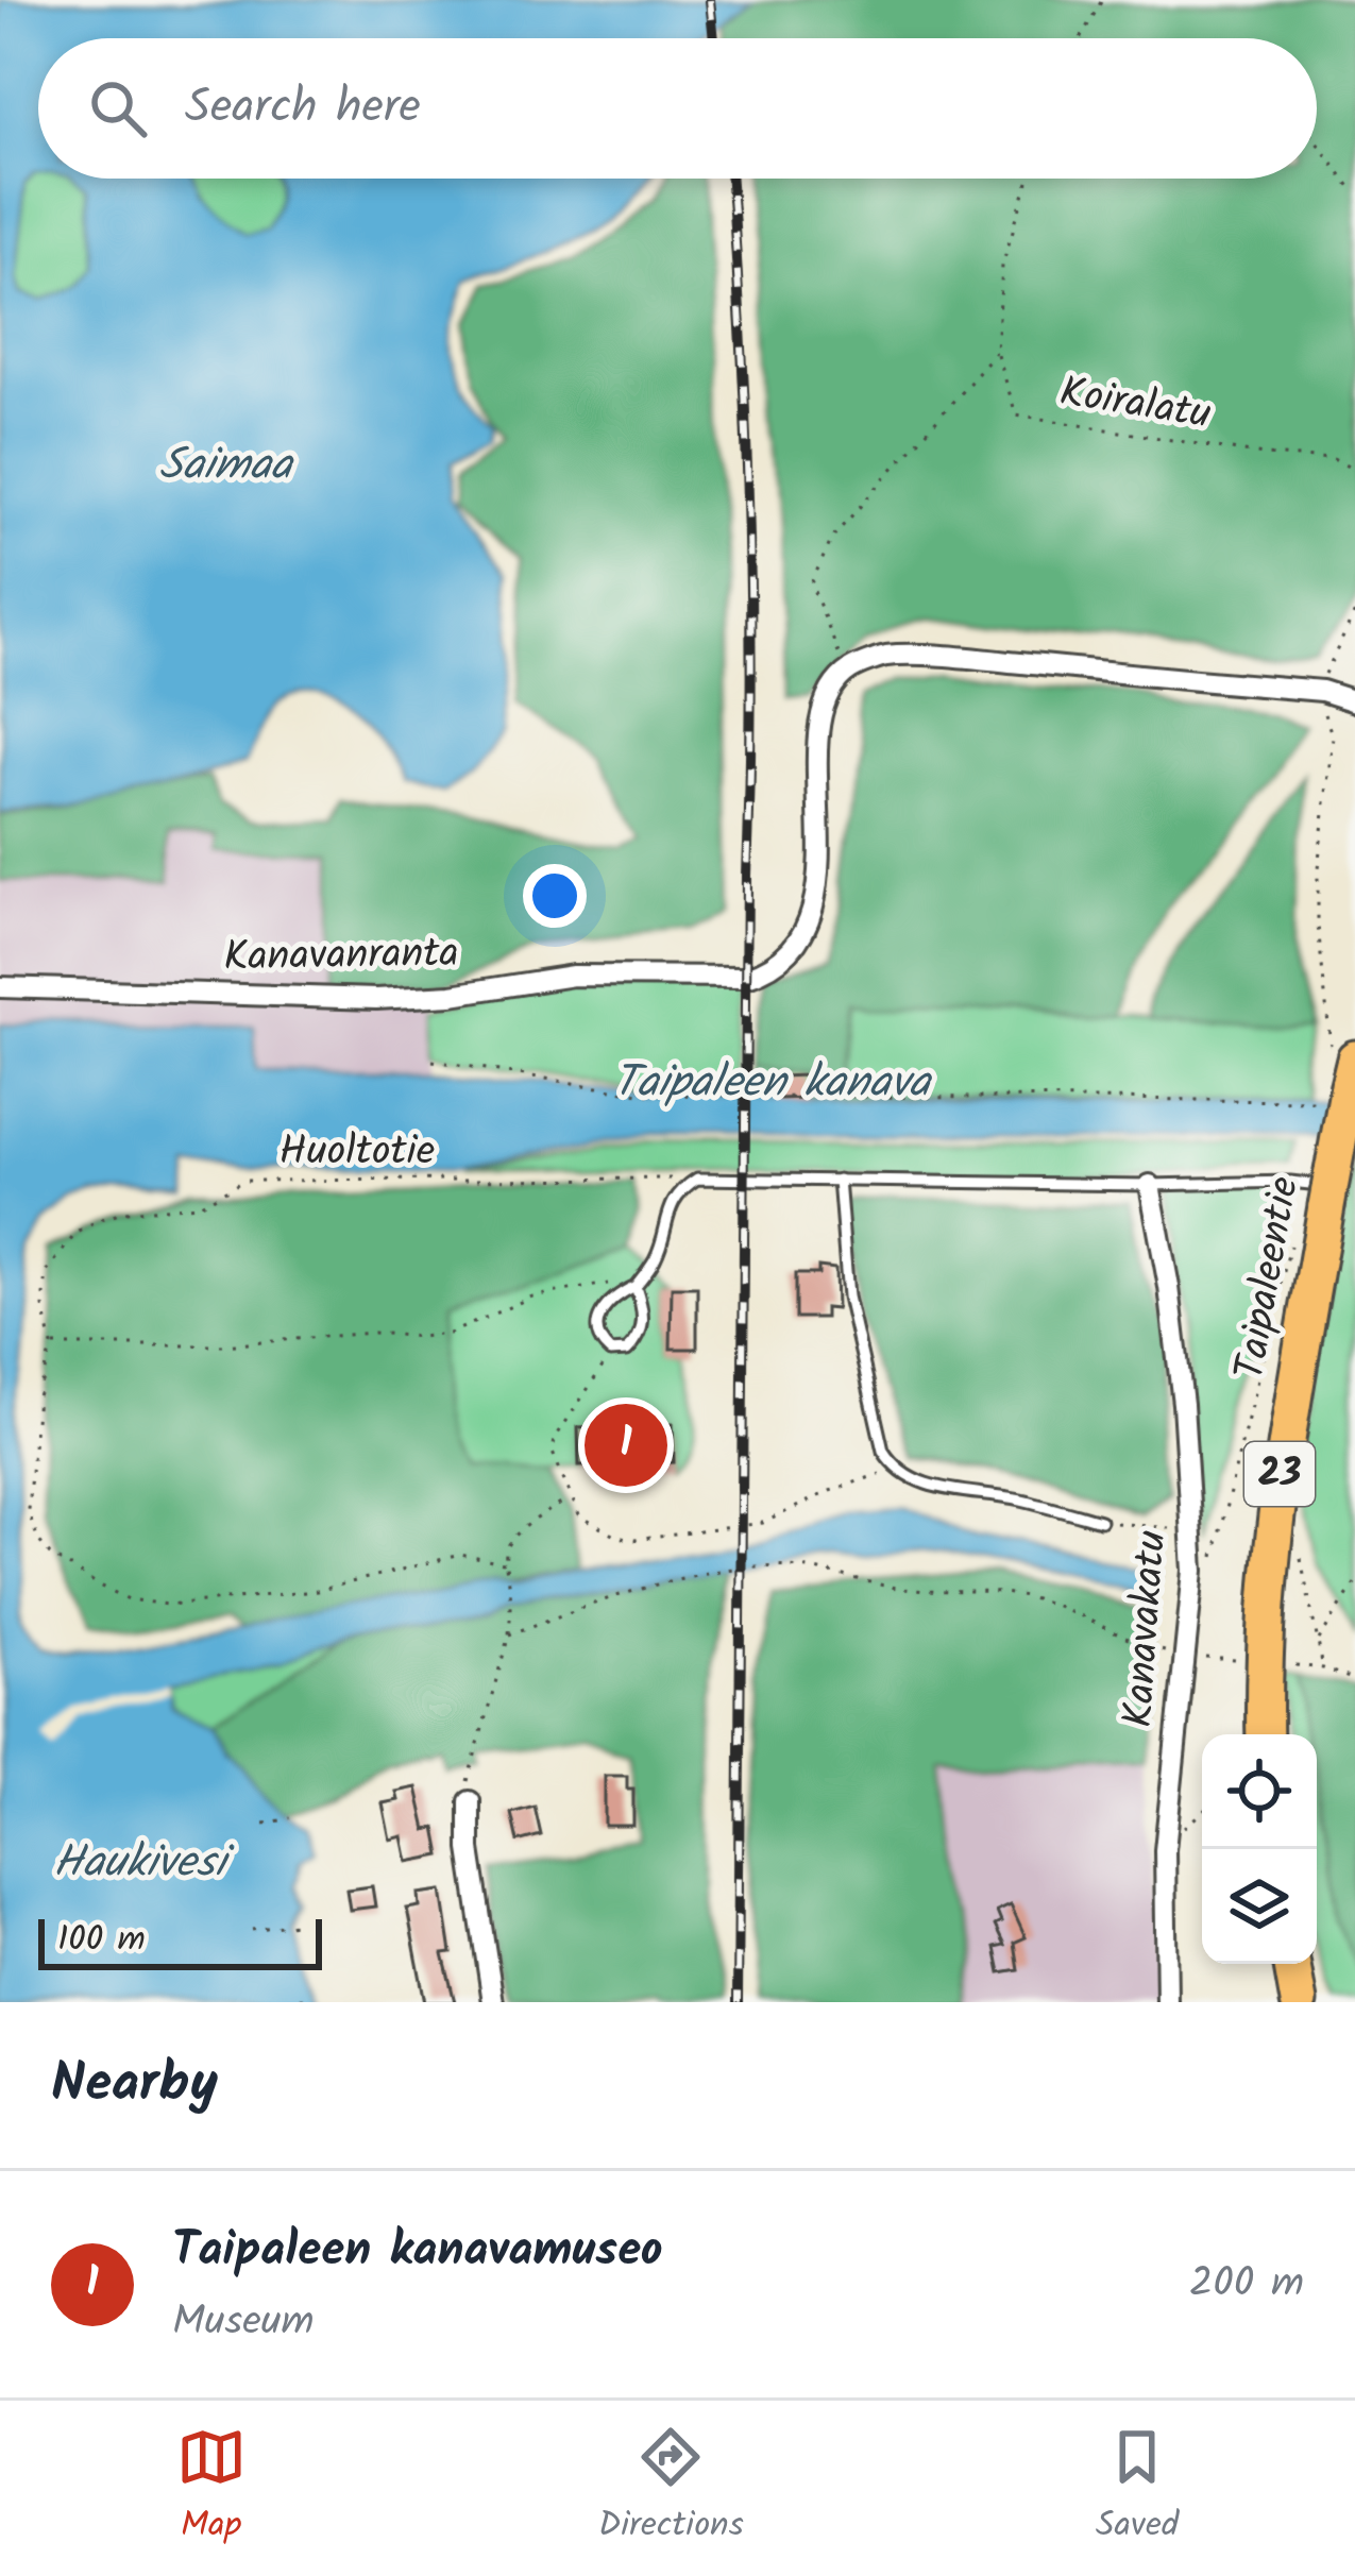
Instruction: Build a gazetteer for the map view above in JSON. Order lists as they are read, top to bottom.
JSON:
{
  "streets": {
    "highway": ["Taipaleentie", "23"],
    "street": ["Kanavanranta", "Kanavakatu"],
    "path": ["Koiralatu", "Huoltotie"]
  },
  "water": ["Saimaa", "Taipaleen kanava", "Haukivesi"],
  "scale_bar": "100 m",
  "page": {
    "search": "Search here",
    "pins": "1",
    "scale": "100 m",
    "heading": "Nearby",
    "list": [
      {
        "mark": "1",
        "name": "Taipaleen kanavamuseo",
        "note": "Museum",
        "value": "200 m"
      }
    ],
    "nav": ["Map", "Directions", "Saved"]
  }
}
